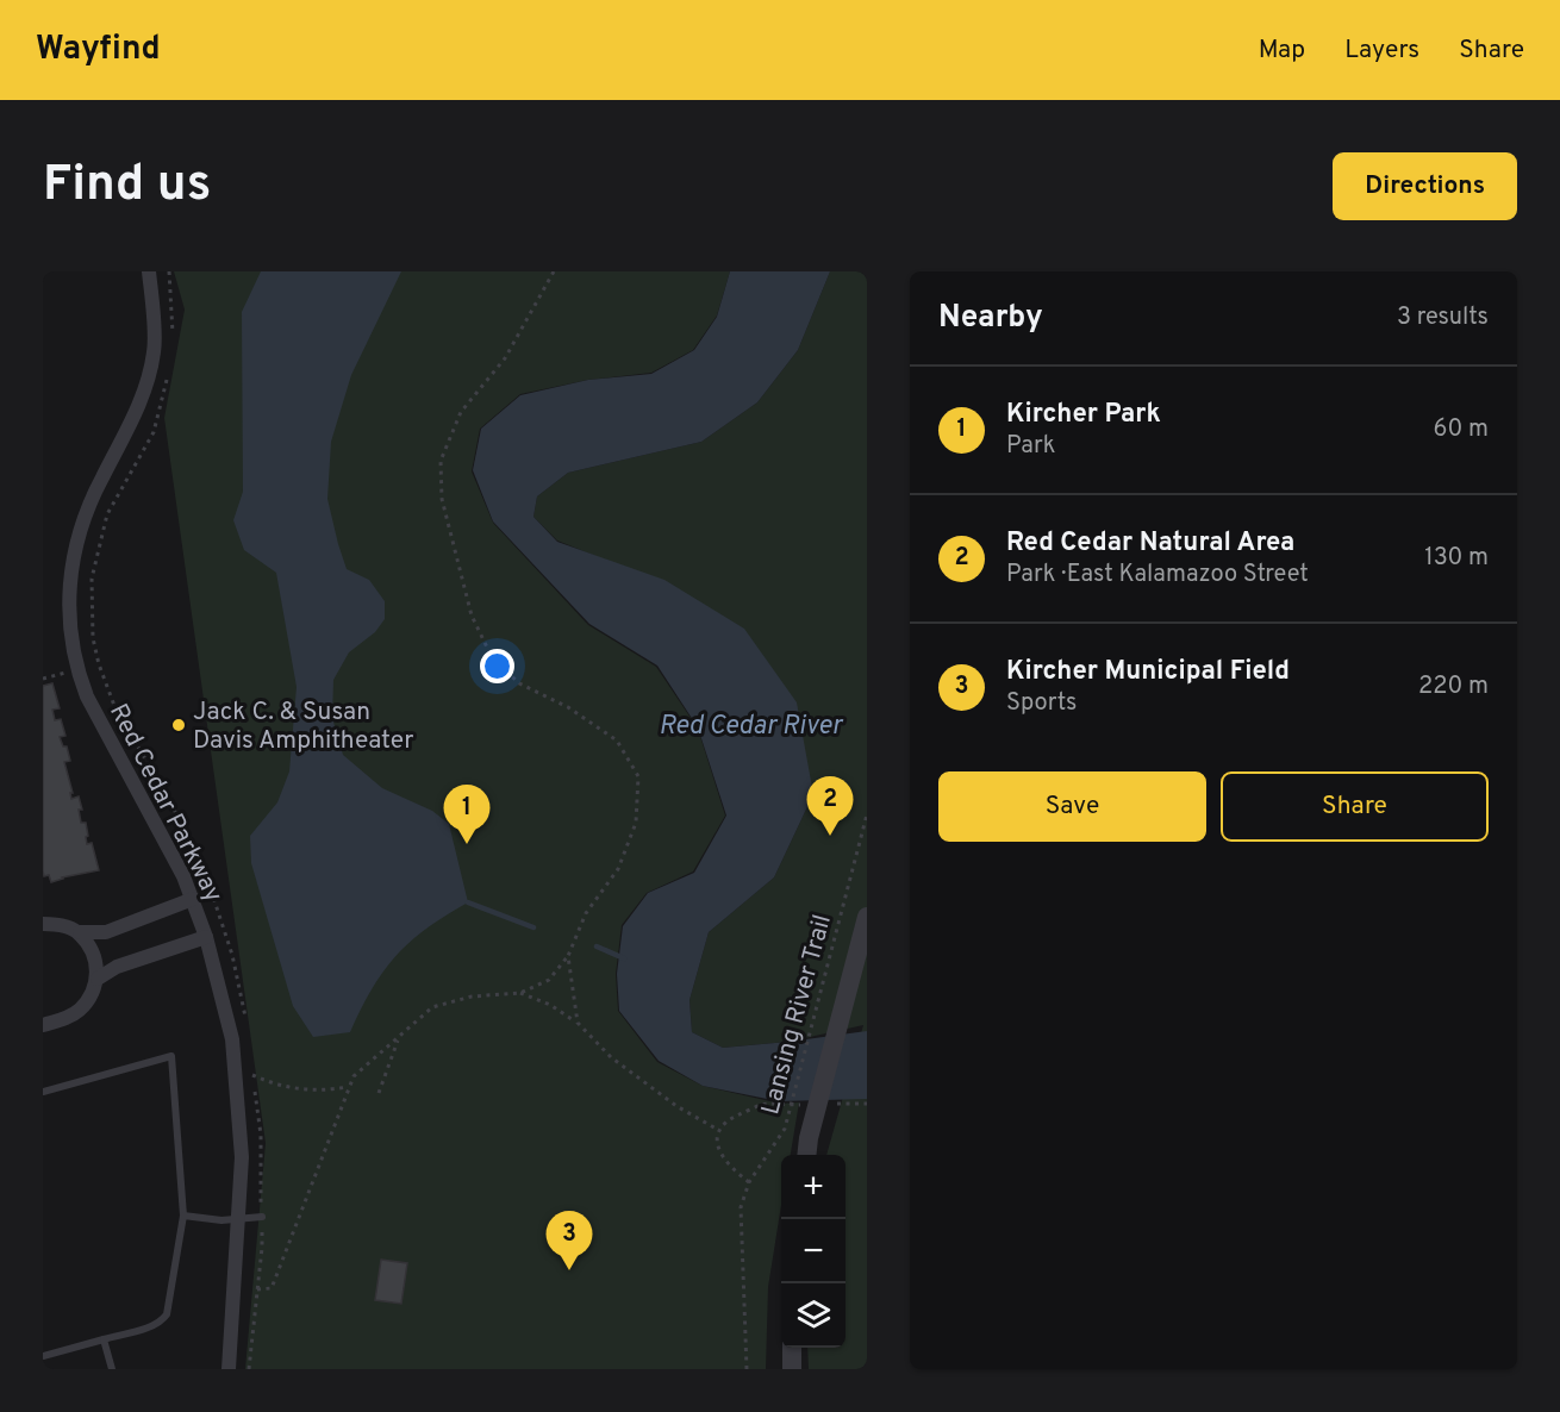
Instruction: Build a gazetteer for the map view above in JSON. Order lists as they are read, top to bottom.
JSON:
{
  "streets": {
    "street": ["Red Cedar Parkway"],
    "path": ["Lansing River Trail"]
  },
  "water": ["Red Cedar River"],
  "places": ["Jack C. & Susan Davis Amphitheater"],
  "page": {
    "header": "Wayfind",
    "nav": ["Map", "Layers", "Share"],
    "buttons": [
      "Directions",
      ["Save", "Share"]
    ],
    "title": "Find us",
    "heading": ["Nearby", "3 results"],
    "list": [
      {
        "mark": "1",
        "name": "Kircher Park",
        "note": "Park",
        "value": "60 m"
      },
      {
        "mark": "2",
        "name": "Red Cedar Natural Area",
        "note": "Park · East Kalamazoo Street",
        "value": "130 m"
      },
      {
        "mark": "3",
        "name": "Kircher Municipal Field",
        "note": "Sports",
        "value": "220 m"
      }
    ],
    "pins": ["2", "1", "3"],
    "map_buttons": ["+", "−"]
  }
}
